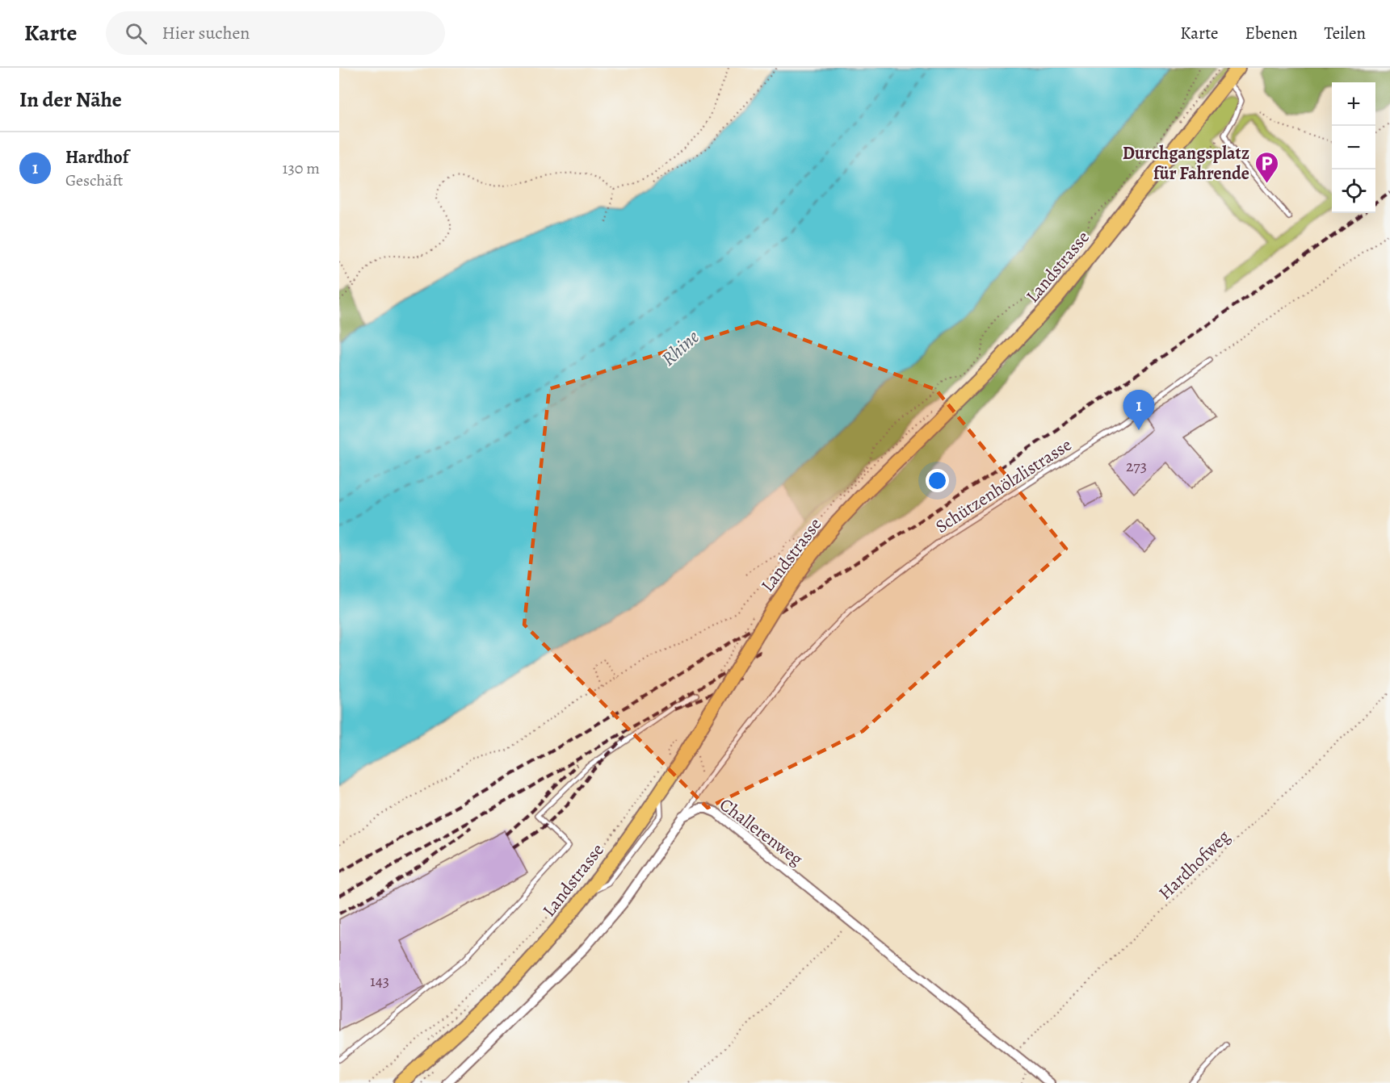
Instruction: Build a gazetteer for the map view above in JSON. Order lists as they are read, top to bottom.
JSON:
{
  "streets": {
    "main road": ["Landstrasse"],
    "street": ["Challerenweg"],
    "lane": ["Schützenhölzlistrasse"],
    "path": ["Hardhofweg"]
  },
  "crossings": [
    ["Schützenhölzlistrasse", "Challerenweg"],
    ["Challerenweg", "Hardhofweg"]
  ],
  "water": ["Rhine"],
  "places": {
    "parking": ["Durchgangsplatz für Fahrende"]
  },
  "house_numbers": ["273", "143"],
  "page": {
    "header": "Karte",
    "search": "Hier suchen",
    "nav": ["Karte", "Ebenen", "Teilen"],
    "heading": "In der Nähe",
    "map_buttons": ["+", "−"],
    "list": [
      {
        "mark": "1",
        "name": "Hardhof",
        "note": "Geschäft",
        "value": "130 m"
      }
    ],
    "pins": "1"
  }
}
